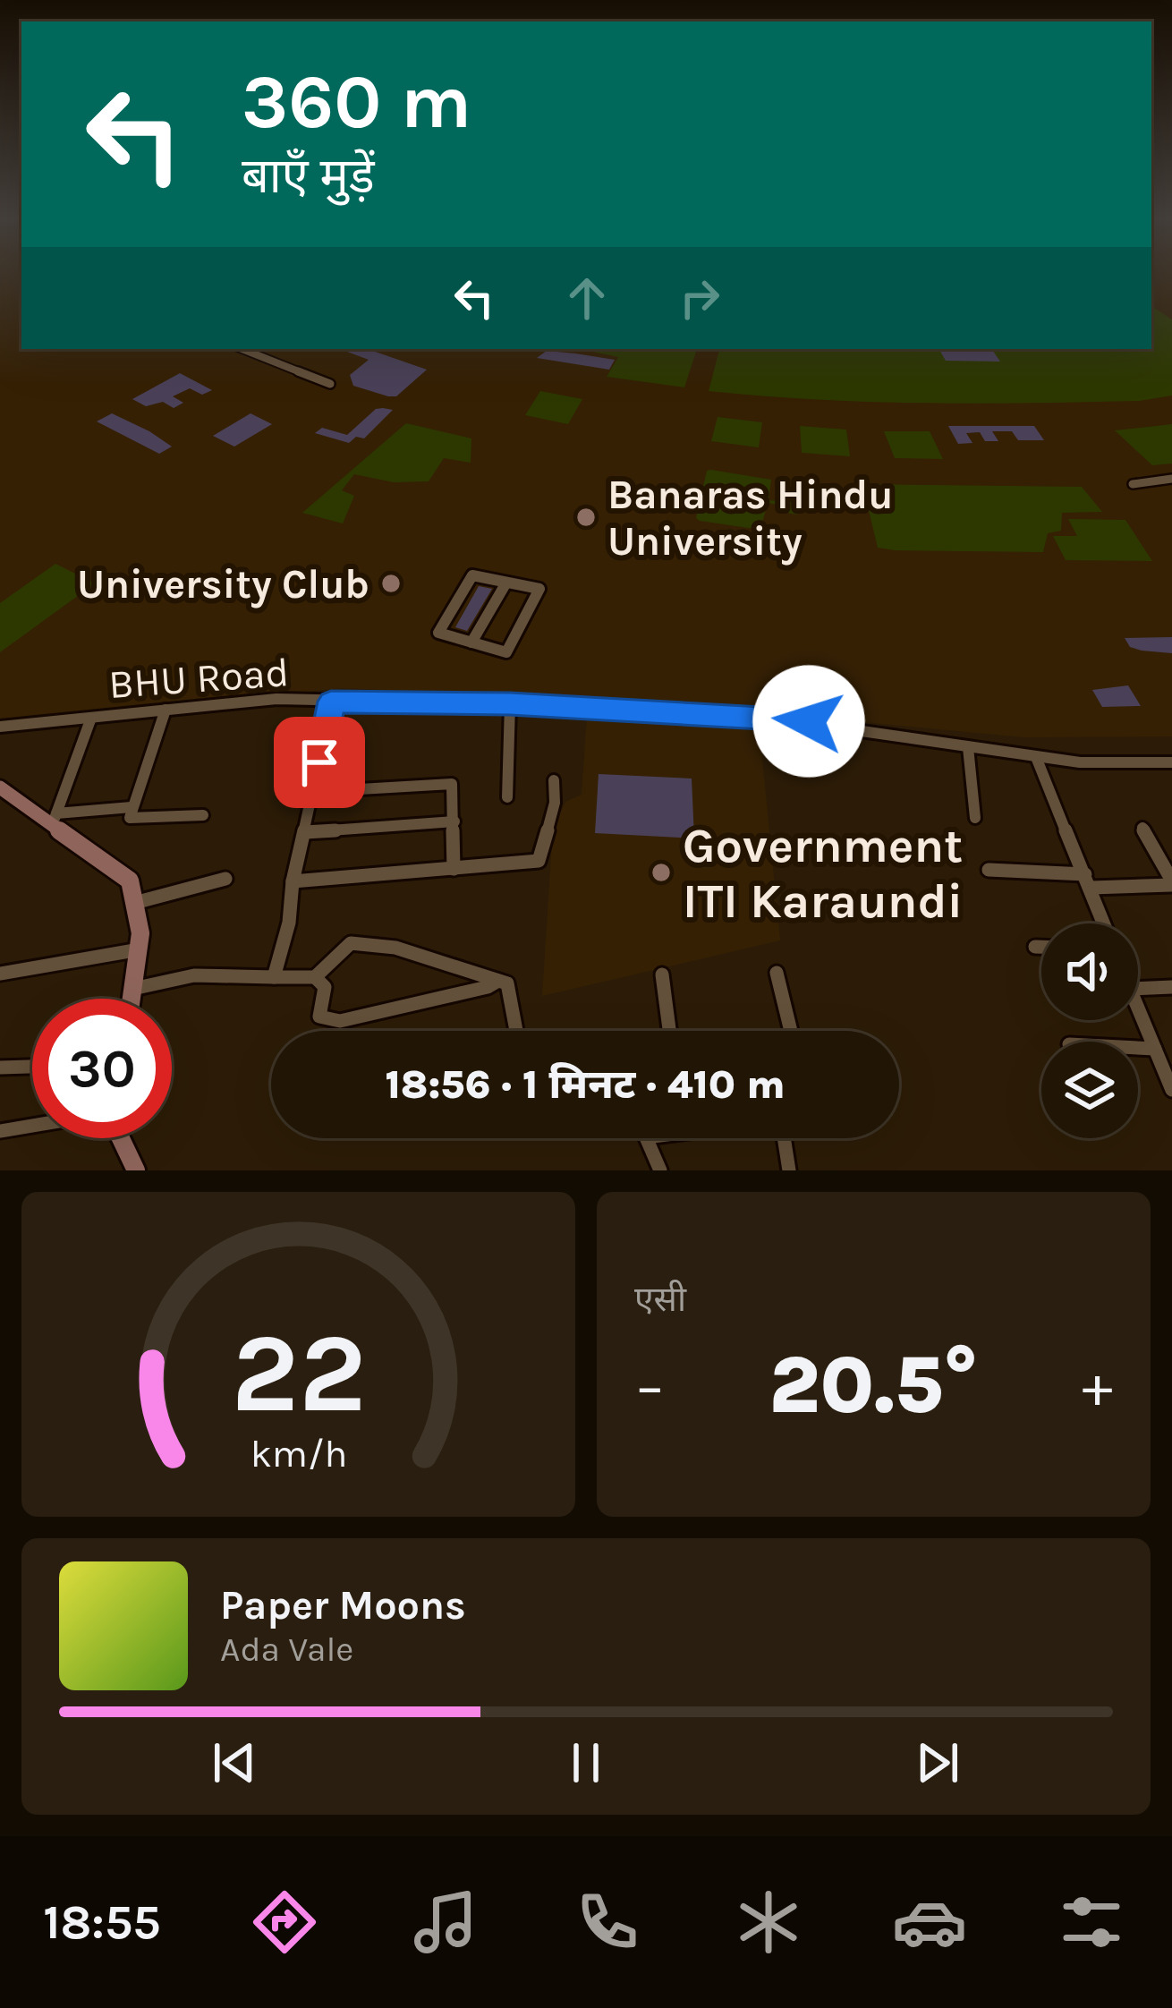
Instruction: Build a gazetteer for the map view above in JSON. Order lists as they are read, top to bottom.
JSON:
{
  "streets": {
    "street": ["BHU Road"]
  },
  "places": ["Banaras Hindu University", "University Club", "Government ITI Karaundi"],
  "page": {
    "turn": ["360 m", "बाएँ मुड़ें"],
    "limit": "30",
    "trip": "18:56 · 1 मिनट · 410 m",
    "tile": "एसी",
    "heat": ["−", "20.5°", "+"],
    "song": ["Paper Moons", "Ada Vale"],
    "tabs": "18:55",
    "gauge": ["22", "km/h"]
  }
}
